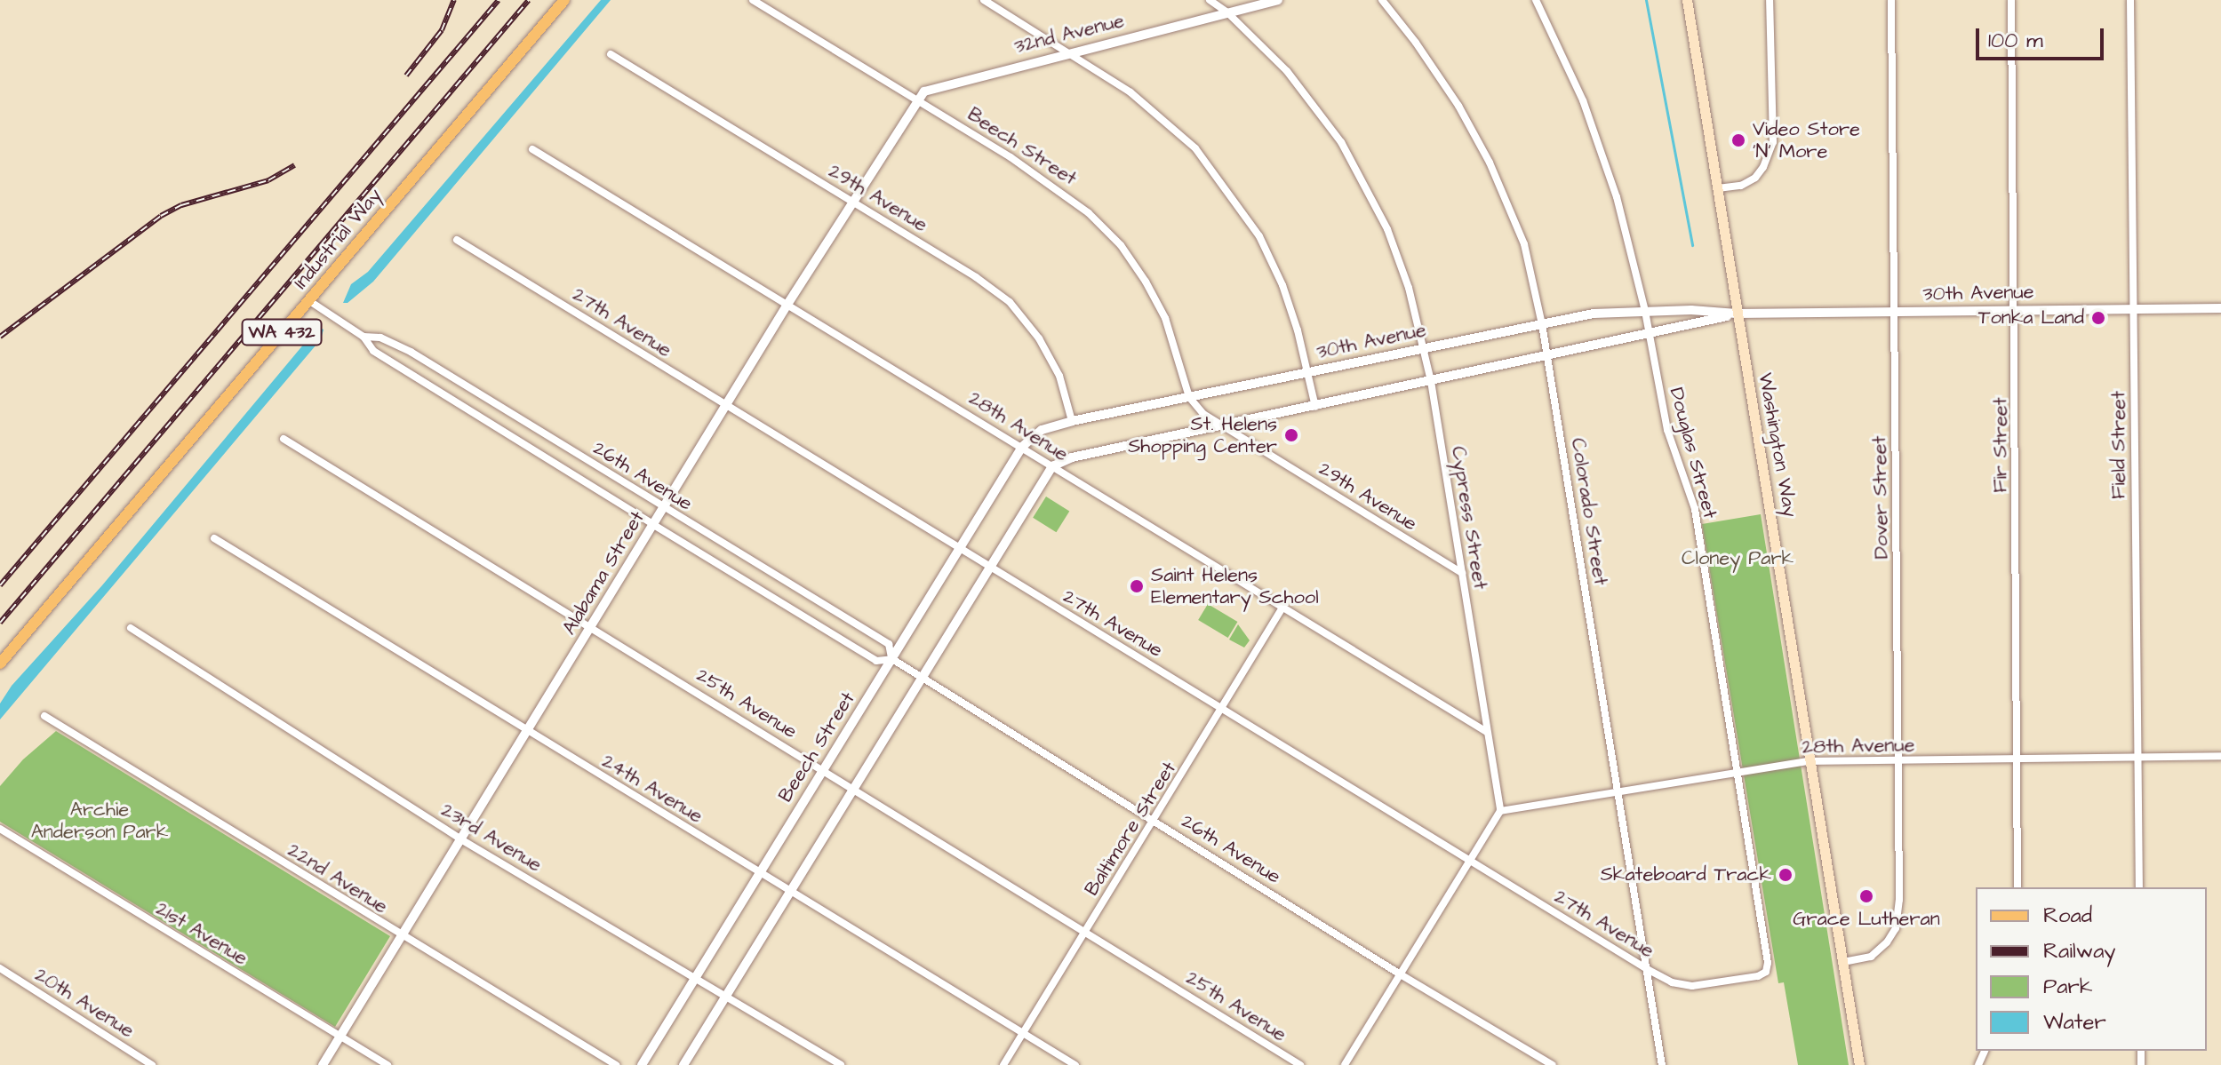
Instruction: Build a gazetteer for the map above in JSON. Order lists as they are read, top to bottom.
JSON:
{
  "streets": {
    "main road": ["Industrial Way", "WA 432", "Washington Way"],
    "street": [
      "32nd Avenue",
      "Beech Street",
      "29th Avenue",
      "30th Avenue",
      "27th Avenue",
      "28th Avenue",
      "Fir Street",
      "Field Street",
      "Douglas Street",
      "26th Avenue",
      "Dover Street",
      "Colorado Street",
      "Cypress Street",
      "Alabama Street",
      "25th Avenue",
      "24th Avenue",
      "Baltimore Street",
      "23rd Avenue",
      "22nd Avenue",
      "21st Avenue",
      "20th Avenue"
    ]
  },
  "crossings": [
    ["32nd Avenue", "Beech Street"],
    ["32nd Avenue", "Cypress Street"],
    ["32nd Avenue", "Alabama Street"],
    ["Beech Street", "29th Avenue"],
    ["Beech Street", "30th Avenue"],
    ["Beech Street", "27th Avenue"],
    ["Beech Street", "28th Avenue"],
    ["Beech Street", "26th Avenue"],
    ["Beech Street", "Alabama Street"],
    ["Beech Street", "25th Avenue"],
    ["Beech Street", "24th Avenue"],
    ["Beech Street", "23rd Avenue"],
    ["29th Avenue", "30th Avenue"],
    ["29th Avenue", "Cypress Street"],
    ["29th Avenue", "Alabama Street"],
    ["Industrial Way", "26th Avenue"],
    ["30th Avenue", "28th Avenue"],
    ["30th Avenue", "Washington Way"],
    ["30th Avenue", "Fir Street"],
    ["30th Avenue", "Field Street"],
    ["30th Avenue", "Douglas Street"],
    ["30th Avenue", "Dover Street"],
    ["30th Avenue", "Colorado Street"],
    ["30th Avenue", "Cypress Street"],
    ["27th Avenue", "Douglas Street"],
    ["27th Avenue", "Colorado Street"],
    ["27th Avenue", "Alabama Street"],
    ["27th Avenue", "Baltimore Street"],
    ["28th Avenue", "Washington Way"],
    ["28th Avenue", "Fir Street"],
    ["28th Avenue", "Field Street"],
    ["28th Avenue", "Douglas Street"],
    ["28th Avenue", "Dover Street"],
    ["28th Avenue", "Colorado Street"],
    ["28th Avenue", "Cypress Street"],
    ["28th Avenue", "Alabama Street"],
    ["28th Avenue", "Baltimore Street"],
    ["Washington Way", "Dover Street"],
    ["26th Avenue", "Alabama Street"],
    ["26th Avenue", "Baltimore Street"],
    ["Alabama Street", "25th Avenue"],
    ["Alabama Street", "24th Avenue"],
    ["Alabama Street", "23rd Avenue"],
    ["Alabama Street", "22nd Avenue"],
    ["Alabama Street", "21st Avenue"],
    ["25th Avenue", "Baltimore Street"],
    ["24th Avenue", "Baltimore Street"]
  ],
  "parks": ["Cloney Park", "Archie Anderson Park"],
  "places": [
    "Video Store 'N' More",
    "Tonka Land",
    "St. Helens Shopping Center",
    "Saint Helens Elementary School",
    "Skateboard Track",
    "Grace Lutheran"
  ],
  "legend": [
    "Road",
    "Railway",
    "Park",
    "Water"
  ],
  "scale_bar": "100 m"
}
